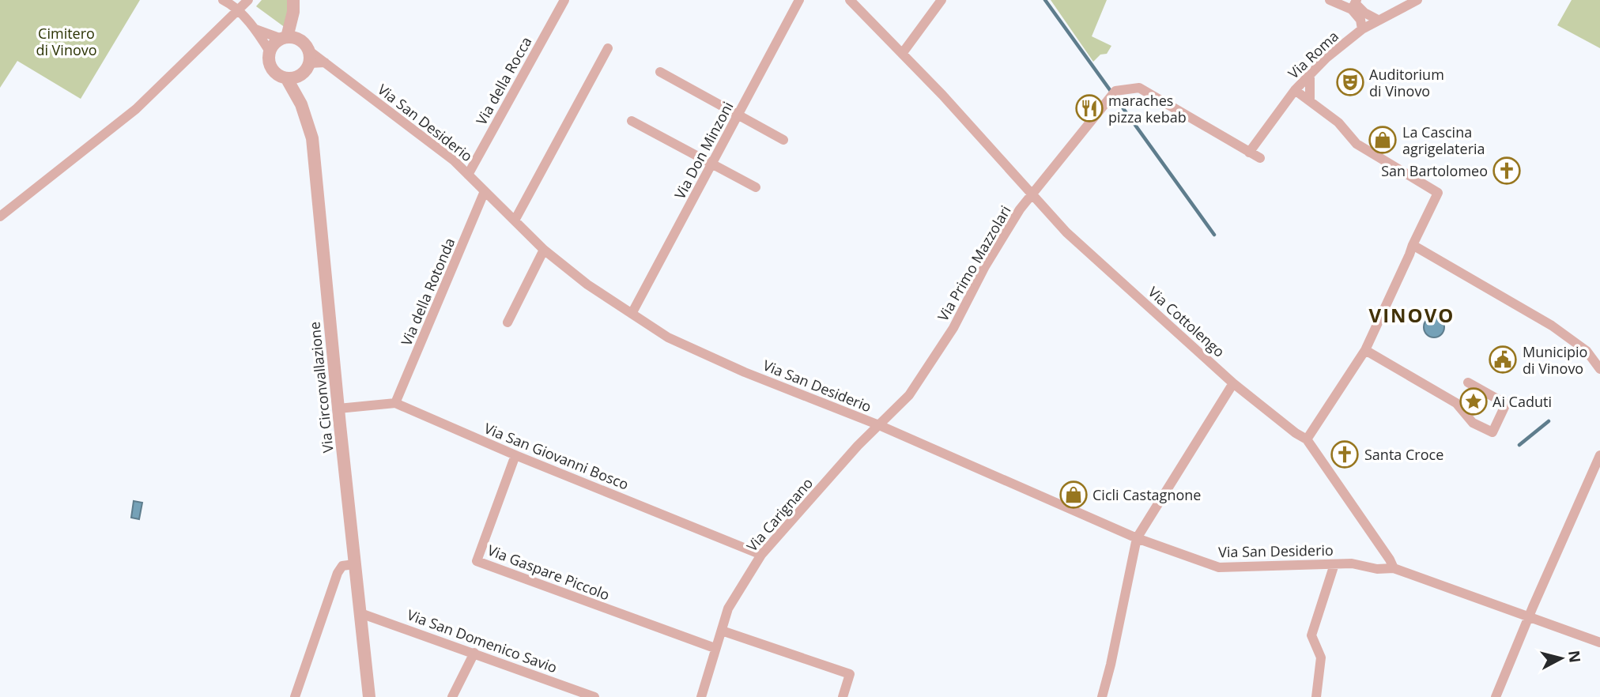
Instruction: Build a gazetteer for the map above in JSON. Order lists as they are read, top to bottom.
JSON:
{
  "streets": {
    "street": [
      "Via Roma",
      "Via della Rocca",
      "Via San Desiderio",
      "Via Don Minzoni",
      "Via Primo Mazzolari",
      "Via della Rotonda",
      "Via Cottolengo",
      "Via Circonvallazione",
      "Via San Giovanni Bosco",
      "Via Carignano",
      "Via Gaspare Piccolo",
      "Via San Domenico Savio"
    ]
  },
  "crossings": [
    ["Via Roma", "Via Primo Mazzolari"],
    ["Via della Rocca", "Via San Desiderio"],
    ["Via San Desiderio", "Via Don Minzoni"],
    ["Via San Desiderio", "Via Primo Mazzolari"],
    ["Via San Desiderio", "Via della Rotonda"],
    ["Via San Desiderio", "Via Cottolengo"],
    ["Via San Desiderio", "Via Circonvallazione"],
    ["Via San Desiderio", "Via Carignano"],
    ["Via Primo Mazzolari", "Via Cottolengo"],
    ["Via Primo Mazzolari", "Via Carignano"],
    ["Via della Rotonda", "Via San Giovanni Bosco"],
    ["Via Circonvallazione", "Via San Giovanni Bosco"],
    ["Via Circonvallazione", "Via San Domenico Savio"],
    ["Via San Giovanni Bosco", "Via Carignano"],
    ["Via San Giovanni Bosco", "Via Gaspare Piccolo"],
    ["Via Carignano", "Via Gaspare Piccolo"]
  ],
  "districts": ["VINOVO"],
  "parks": ["Cimitero di Vinovo"],
  "places": {
    "theatre": ["Auditorium di Vinovo"],
    "restaurant": ["maraches pizza kebab"],
    "shop": ["La Cascina agrigelateria", "Cicli Castagnone"],
    "church": ["San Bartolomeo", "Santa Croce"],
    "public building": ["Municipio di Vinovo"],
    "place": ["Ai Caduti"]
  },
  "north": "right"
}
